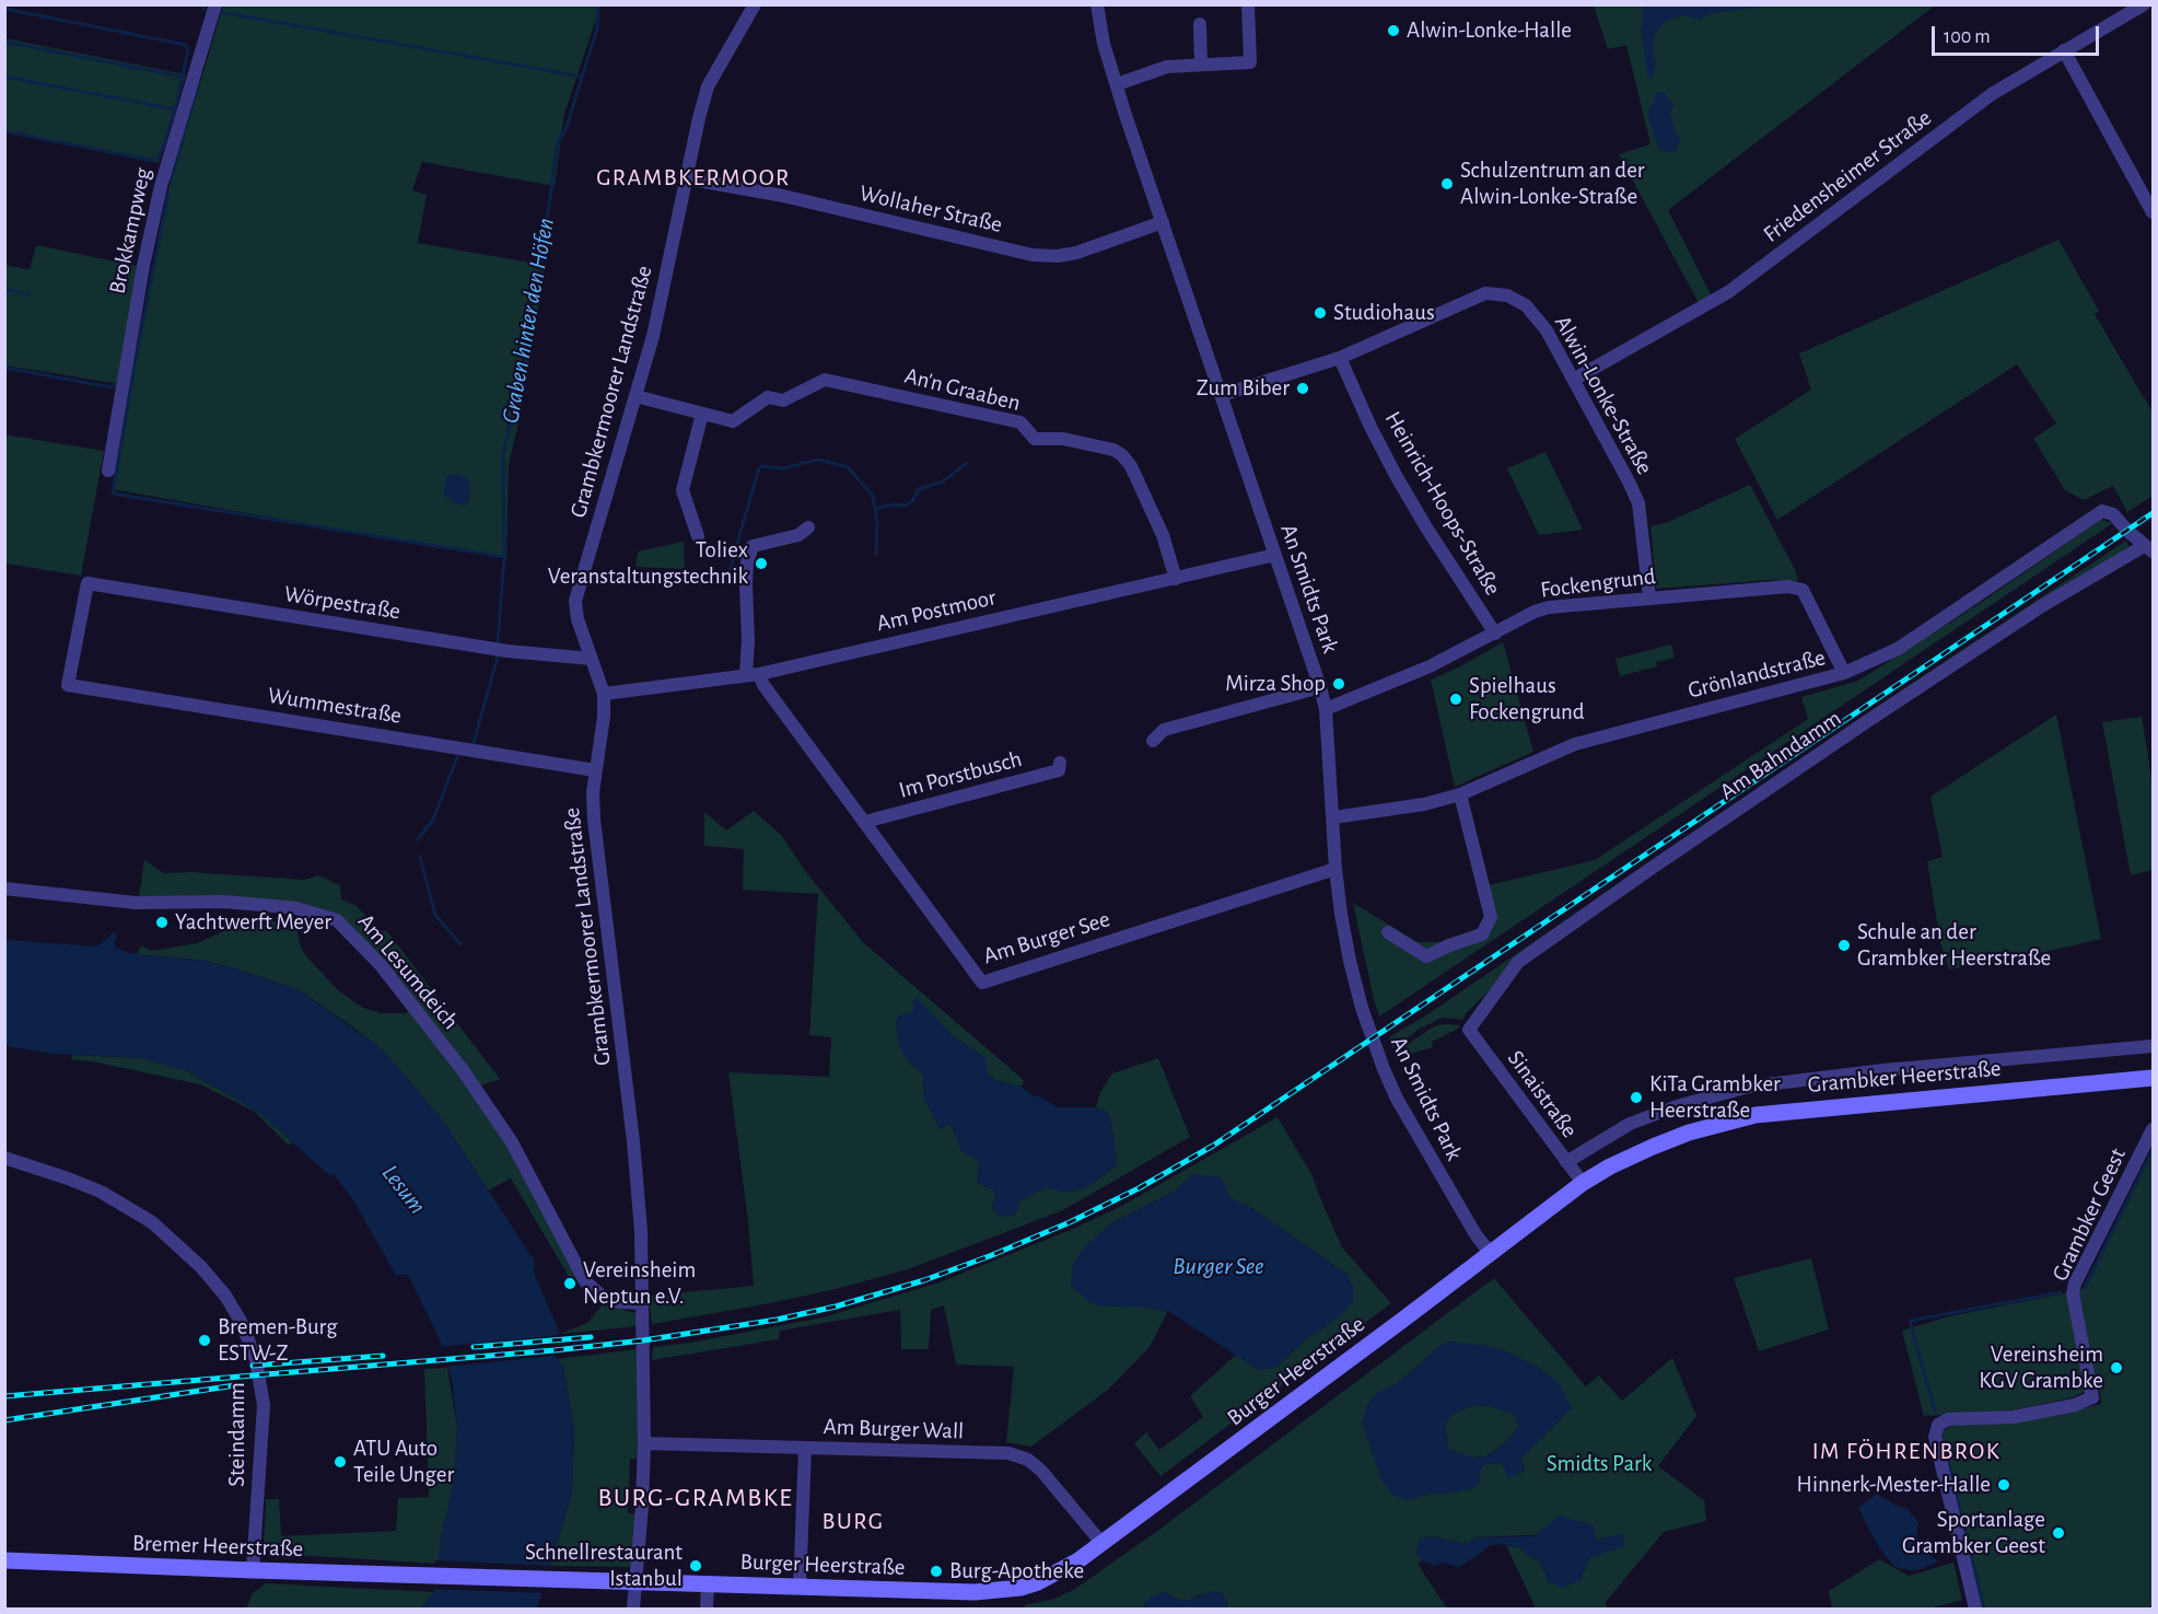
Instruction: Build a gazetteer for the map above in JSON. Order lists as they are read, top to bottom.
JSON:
{
  "streets": {
    "main road": ["Grambker Heerstraße", "Burger Heerstraße", "Bremer Heerstraße"],
    "street": [
      "Friedensheimer Straße",
      "Wollaher Straße",
      "Brokkampweg",
      "An'n Graaben",
      "Grambkermoorer Landstraße",
      "Alwin-Lonke-Straße",
      "Heinrich-Hoops-Straße",
      "Fockengrund",
      "An Smidts Park",
      "Wörpestraße",
      "Am Postmoor",
      "Grönlandstraße",
      "Wummestraße",
      "Am Bahndamm",
      "Im Porstbusch",
      "Am Burger See",
      "Am Lesumdeich",
      "Sinaistraße",
      "Grambker Geest",
      "Am Burger Wall",
      "Steindamm"
    ]
  },
  "crossings": [
    ["Friedensheimer Straße", "Alwin-Lonke-Straße"],
    ["Wollaher Straße", "Grambkermoorer Landstraße"],
    ["Wollaher Straße", "An Smidts Park"],
    ["An'n Graaben", "Am Postmoor"],
    ["Grambkermoorer Landstraße", "Wörpestraße"],
    ["Grambkermoorer Landstraße", "Am Postmoor"],
    ["Grambkermoorer Landstraße", "Wummestraße"],
    ["Grambkermoorer Landstraße", "Am Lesumdeich"],
    ["Grambkermoorer Landstraße", "Burger Heerstraße"],
    ["Grambkermoorer Landstraße", "Am Burger Wall"],
    ["Alwin-Lonke-Straße", "Heinrich-Hoops-Straße"],
    ["Alwin-Lonke-Straße", "Fockengrund"],
    ["Alwin-Lonke-Straße", "An Smidts Park"],
    ["Heinrich-Hoops-Straße", "Fockengrund"],
    ["Fockengrund", "An Smidts Park"],
    ["Fockengrund", "Grönlandstraße"],
    ["An Smidts Park", "Am Postmoor"],
    ["An Smidts Park", "Grönlandstraße"],
    ["An Smidts Park", "Am Burger See"],
    ["An Smidts Park", "Grambker Heerstraße"],
    ["Wörpestraße", "Wummestraße"],
    ["Am Postmoor", "Am Burger See"],
    ["Grönlandstraße", "Am Bahndamm"],
    ["Am Bahndamm", "Sinaistraße"],
    ["Im Porstbusch", "Am Burger See"],
    ["Grambker Heerstraße", "Sinaistraße"],
    ["Grambker Heerstraße", "Burger Heerstraße"],
    ["Burger Heerstraße", "Am Burger Wall"],
    ["Burger Heerstraße", "Bremer Heerstraße"],
    ["Steindamm", "Bremer Heerstraße"]
  ],
  "districts": [
    "GRAMBKERMOOR",
    "IM FÖHRENBROK",
    "BURG-GRAMBKE",
    "BURG"
  ],
  "water": ["Graben hinter den Höfen", "Lesum", "Burger See"],
  "parks": ["Smidts Park"],
  "places": [
    "Alwin-Lonke-Halle",
    "Schulzentrum an der Alwin-Lonke-Straße",
    "Studiohaus",
    "Zum Biber",
    "Toliex Veranstaltungstechnik",
    "Mirza Shop",
    "Spielhaus Fockengrund",
    "Yachtwerft Meyer",
    "Schule an der Grambker Heerstraße",
    "KiTa Grambker Heerstraße",
    "Vereinsheim Neptun e.V.",
    "Bremen-Burg ESTW-Z",
    "Vereinsheim KGV Grambke",
    "ATU Auto Teile Unger",
    "Hinnerk-Mester-Halle",
    "Sportanlage Grambker Geest",
    "Schnellrestaurant Istanbul",
    "Burg-Apotheke"
  ],
  "scale_bar": "100 m"
}
